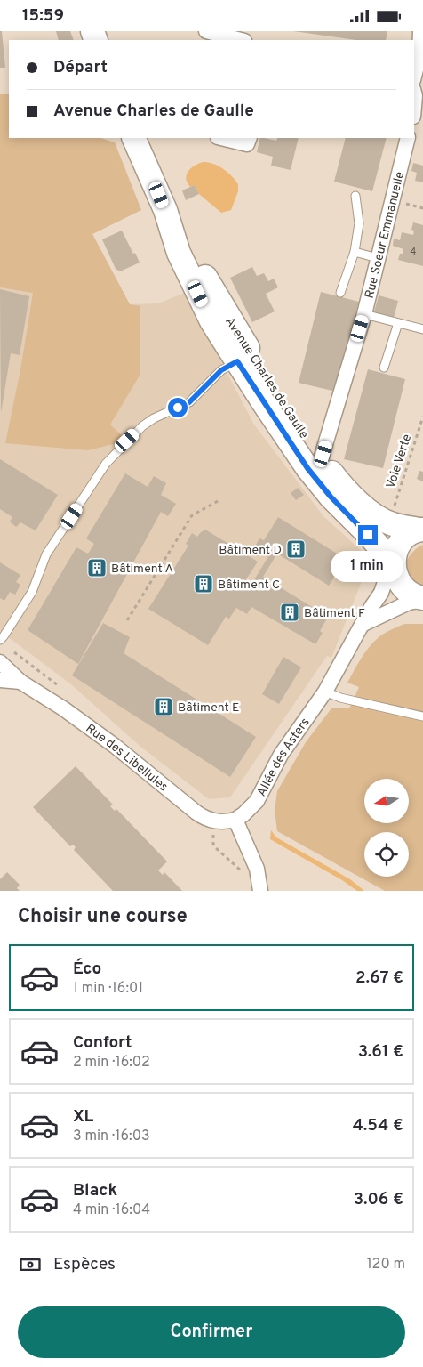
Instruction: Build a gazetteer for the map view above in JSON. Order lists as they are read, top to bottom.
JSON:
{
  "streets": {
    "main road": ["Avenue Charles de Gaulle"],
    "street": ["Rue Soeur Emmanuelle", "Rue des Libellules", "Allée des Asters"],
    "path": ["Voie Verte"]
  },
  "crossings": [
    ["Rue Soeur Emmanuelle", "Avenue Charles de Gaulle"],
    ["Avenue Charles de Gaulle", "Allée des Asters"]
  ],
  "places": {
    "building": [
      "Bâtiment D",
      "Bâtiment A",
      "Bâtiment C",
      "Bâtiment F",
      "Bâtiment E"
    ]
  },
  "house_numbers": ["4"],
  "north": "left",
  "page": {
    "status": "15:59",
    "banner": ["Départ", "Avenue Charles de Gaulle"],
    "bubble": "1 min",
    "heading": "Choisir une course",
    "list": [
      {
        "name": "Éco",
        "note": "1 min · 16:01",
        "value": "2.67 €"
      },
      {
        "name": "Confort",
        "note": "2 min · 16:02",
        "value": "3.61 €"
      },
      {
        "name": "XL",
        "note": "3 min · 16:03",
        "value": "4.54 €"
      },
      {
        "name": "Black",
        "note": "4 min · 16:04",
        "value": "3.06 €"
      }
    ],
    "pay": ["Espèces", "120 m"],
    "buttons": "Confirmer"
  }
}
